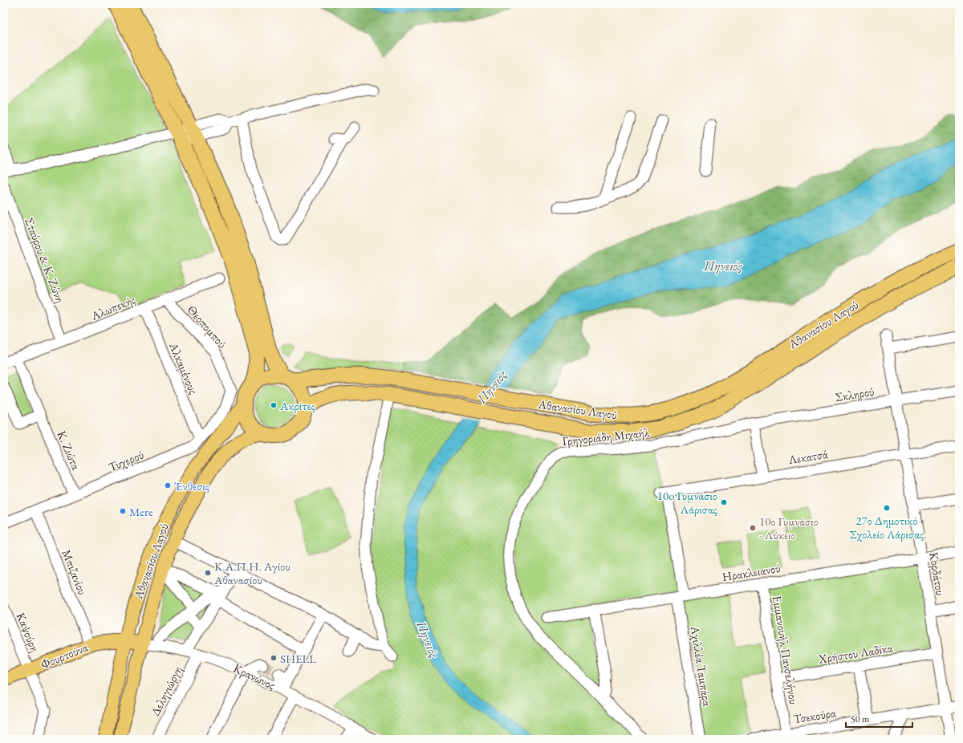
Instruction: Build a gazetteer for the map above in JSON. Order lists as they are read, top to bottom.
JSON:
{
  "streets": {
    "highway": ["Αθανασίου Λαγού"],
    "main road": ["Φουρτούνα", "Κρανώνος"],
    "street": [
      "Σταύρου & Κ. Ζώνη",
      "Αλωπεκής",
      "Θεοπομπού",
      "Αλκαμένους",
      "Σκληρού",
      "Γρηγοριάδη Μιχαήλ",
      "Κ. Ζιώτα",
      "Λεκατσά",
      "Τυχερού",
      "Μπιζανίου",
      "Ηρακλειανού",
      "Κορδάτου",
      "Καψούρη",
      "Εμμανουήλ Πανσελήνου",
      "Χρήστου Λαδίκα",
      "Αχιλλέα Ταμπάρα",
      "Δεληγιώργη",
      "Τσεκούρα"
    ]
  },
  "crossings": [
    ["Σταύρου & Κ. Ζώνη", "Αλωπεκής"],
    ["Αλωπεκής", "Θεοπομπού"],
    ["Αλωπεκής", "Αλκαμένους"],
    ["Αλωπεκής", "Κ. Ζιώτα"],
    ["Αθανασίου Λαγού", "Φουρτούνα"],
    ["Αθανασίου Λαγού", "Κρανώνος"],
    ["Θεοπομπού", "Τυχερού"],
    ["Αλκαμένους", "Τυχερού"],
    ["Σκληρού", "Γρηγοριάδη Μιχαήλ"],
    ["Σκληρού", "Κορδάτου"],
    ["Κ. Ζιώτα", "Τυχερού"],
    ["Λεκατσά", "Κορδάτου"],
    ["Λεκατσά", "Αχιλλέα Ταμπάρα"],
    ["Τυχερού", "Μπιζανίου"],
    ["Μπιζανίου", "Φουρτούνα"],
    ["Ηρακλειανού", "Κορδάτου"],
    ["Ηρακλειανού", "Εμμανουήλ Πανσελήνου"],
    ["Ηρακλειανού", "Αχιλλέα Ταμπάρα"],
    ["Κορδάτου", "Χρήστου Λαδίκα"],
    ["Κορδάτου", "Τσεκούρα"],
    ["Καψούρη", "Φουρτούνα"],
    ["Εμμανουήλ Πανσελήνου", "Χρήστου Λαδίκα"],
    ["Εμμανουήλ Πανσελήνου", "Τσεκούρα"],
    ["Φουρτούνα", "Κρανώνος"],
    ["Κρανώνος", "Δεληγιώργη"]
  ],
  "water": ["Πηνειός"],
  "places": [
    "Ακρίτες",
    "Ένθεσις",
    "10o Γυμνάσιο Λάρισας",
    "27ο Δημοτικό Σχολείο Λάρισας",
    "Mere",
    "10ο Γυμνάσιο - Λύκειο",
    "Κ.Α.Π.Η. Αγίου Αθανασίου",
    "SHELL"
  ],
  "scale_bar": "50 m"
}
